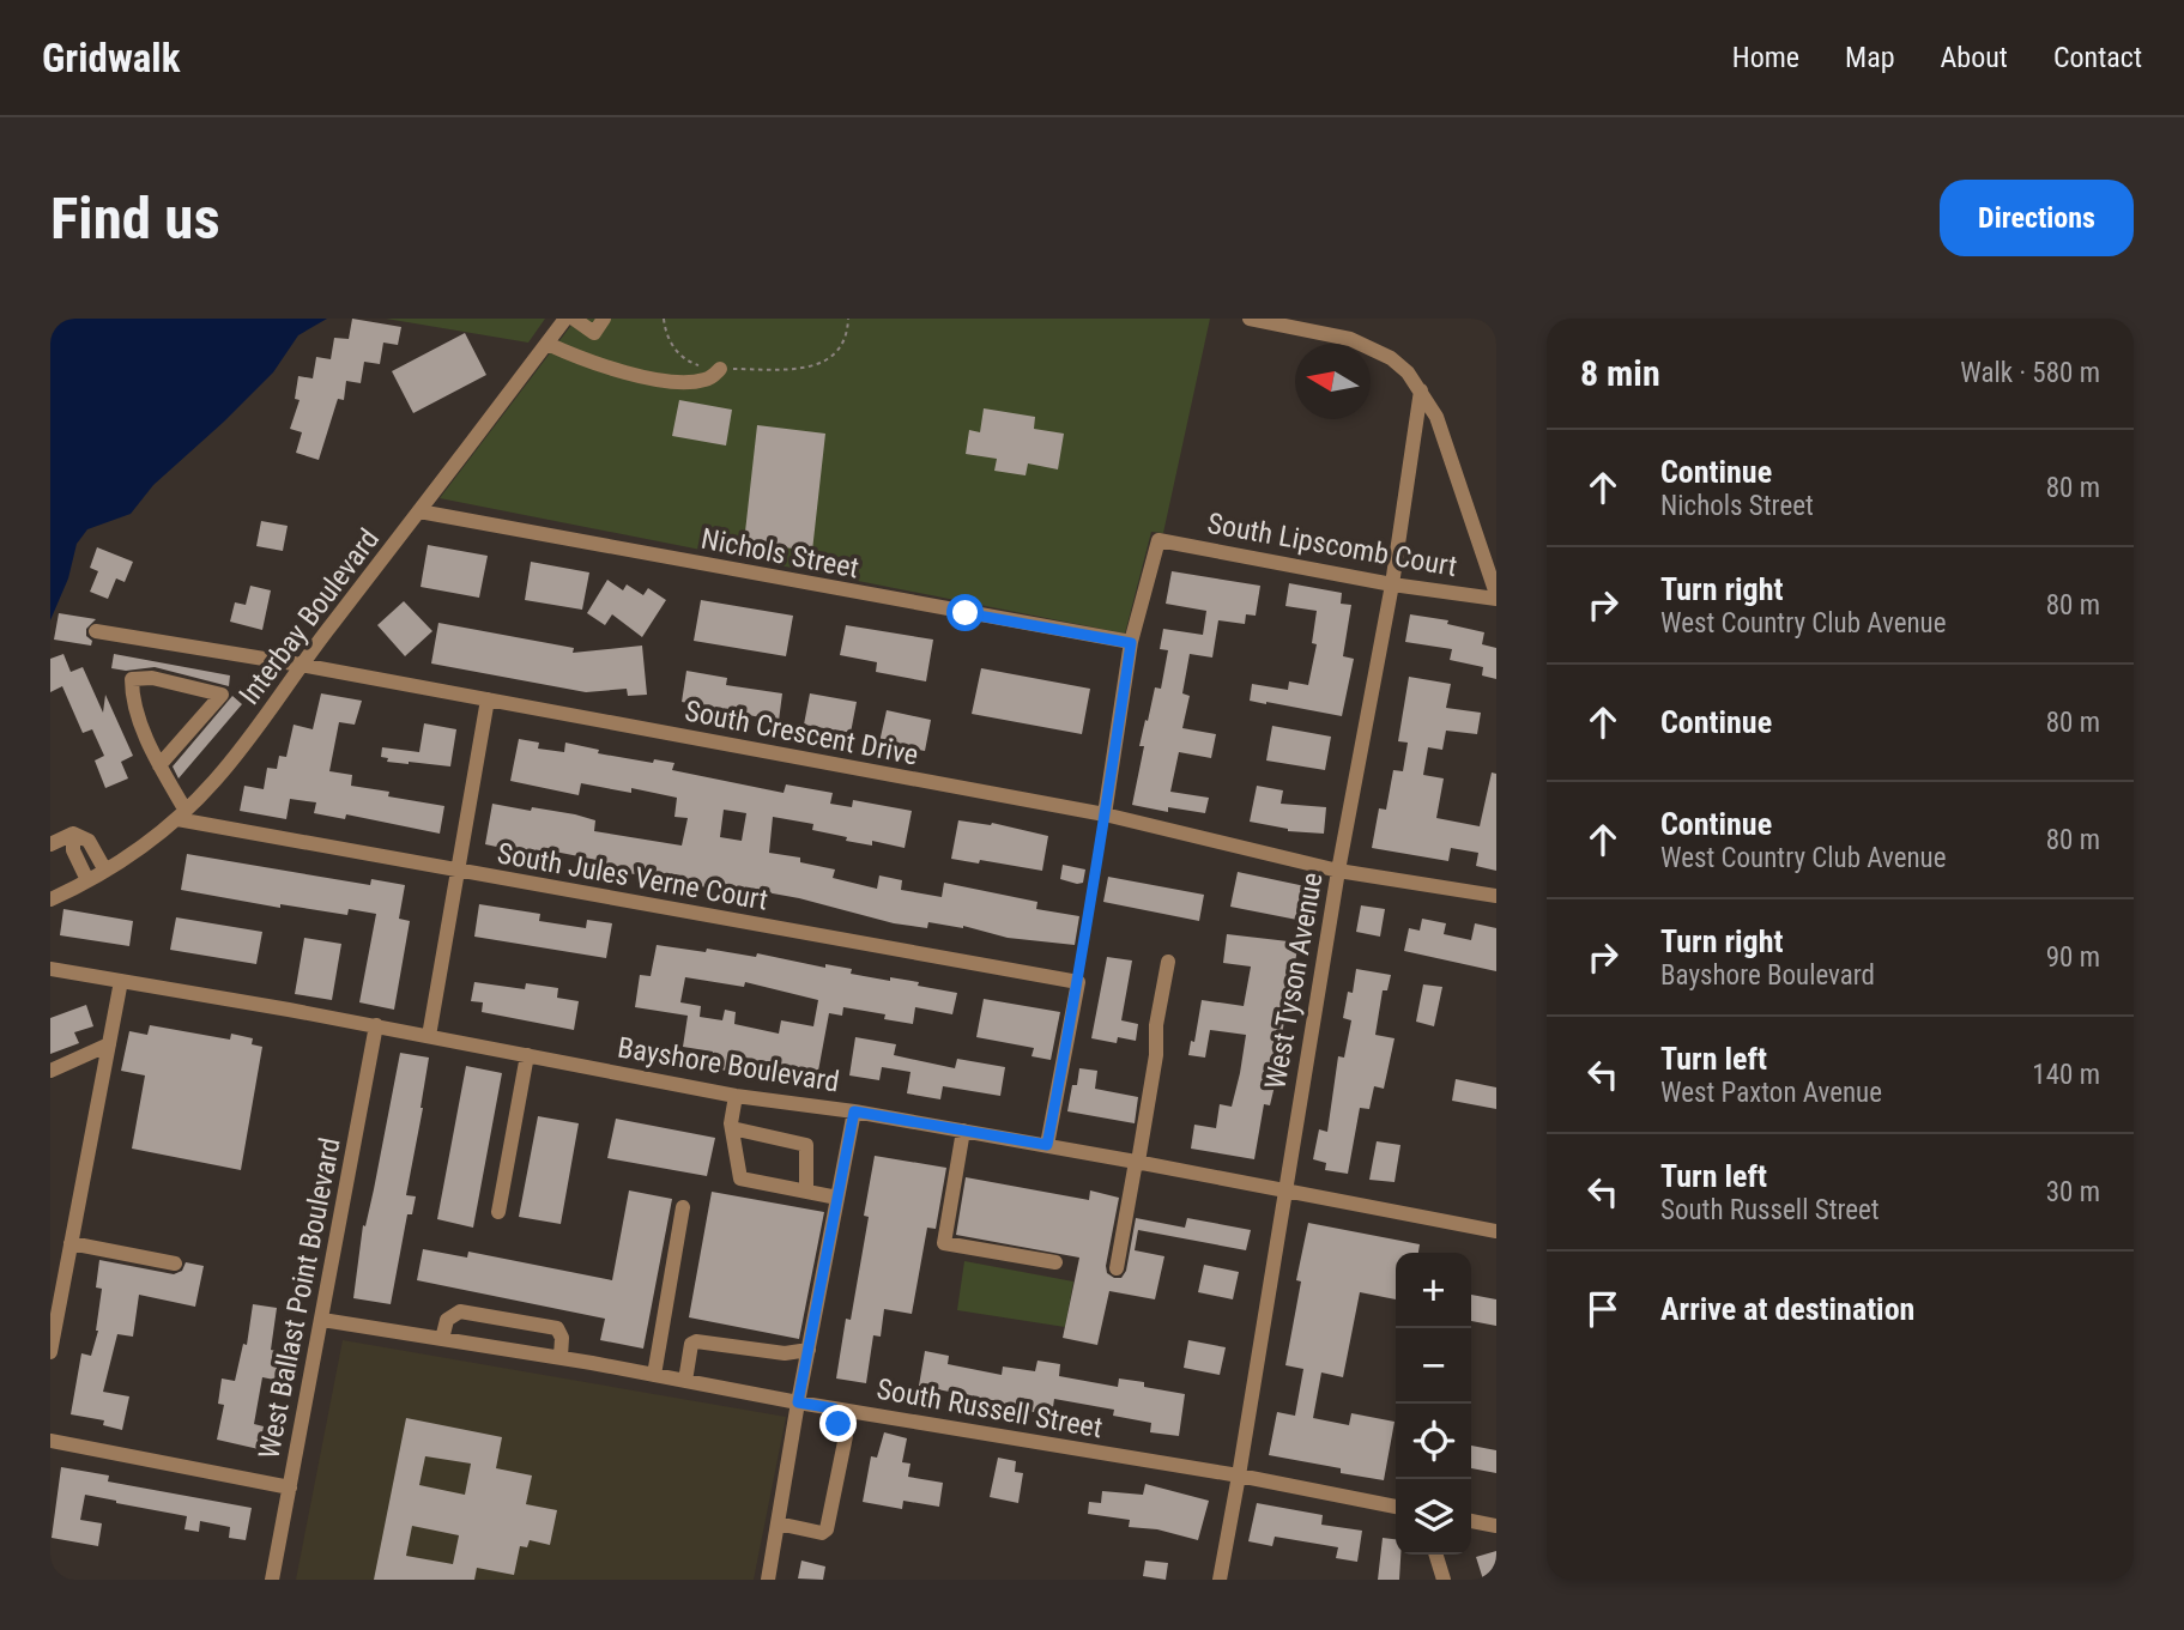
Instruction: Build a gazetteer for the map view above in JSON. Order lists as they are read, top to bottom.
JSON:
{
  "streets": {
    "street": [
      "South Lipscomb Court",
      "Nichols Street",
      "Interbay Boulevard",
      "South Crescent Drive",
      "South Jules Verne Court",
      "West Tyson Avenue",
      "Bayshore Boulevard",
      "West Ballast Point Boulevard",
      "South Russell Street"
    ]
  },
  "crossings": [
    ["South Lipscomb Court", "Nichols Street"],
    ["South Lipscomb Court", "West Tyson Avenue"],
    ["Nichols Street", "Interbay Boulevard"],
    ["Interbay Boulevard", "South Crescent Drive"],
    ["Interbay Boulevard", "South Jules Verne Court"],
    ["South Crescent Drive", "West Tyson Avenue"],
    ["West Tyson Avenue", "Bayshore Boulevard"],
    ["West Tyson Avenue", "South Russell Street"],
    ["Bayshore Boulevard", "West Ballast Point Boulevard"],
    ["West Ballast Point Boulevard", "South Russell Street"]
  ],
  "north": "left",
  "page": {
    "header": "Gridwalk",
    "nav": [
      "Home",
      "Map",
      "About",
      "Contact"
    ],
    "buttons": "Directions",
    "title": "Find us",
    "heading": ["8 min", "Walk · 580 m"],
    "list": [
      ["Continue", "Nichols Street", "80 m"],
      ["Turn right", "West Country Club Avenue", "80 m"],
      ["Continue", "80 m"],
      ["Continue", "West Country Club Avenue", "80 m"],
      ["Turn right", "Bayshore Boulevard", "90 m"],
      ["Turn left", "West Paxton Avenue", "140 m"],
      ["Turn left", "South Russell Street", "30 m"],
      "Arrive at destination"
    ],
    "map_buttons": ["+", "−"]
  }
}
